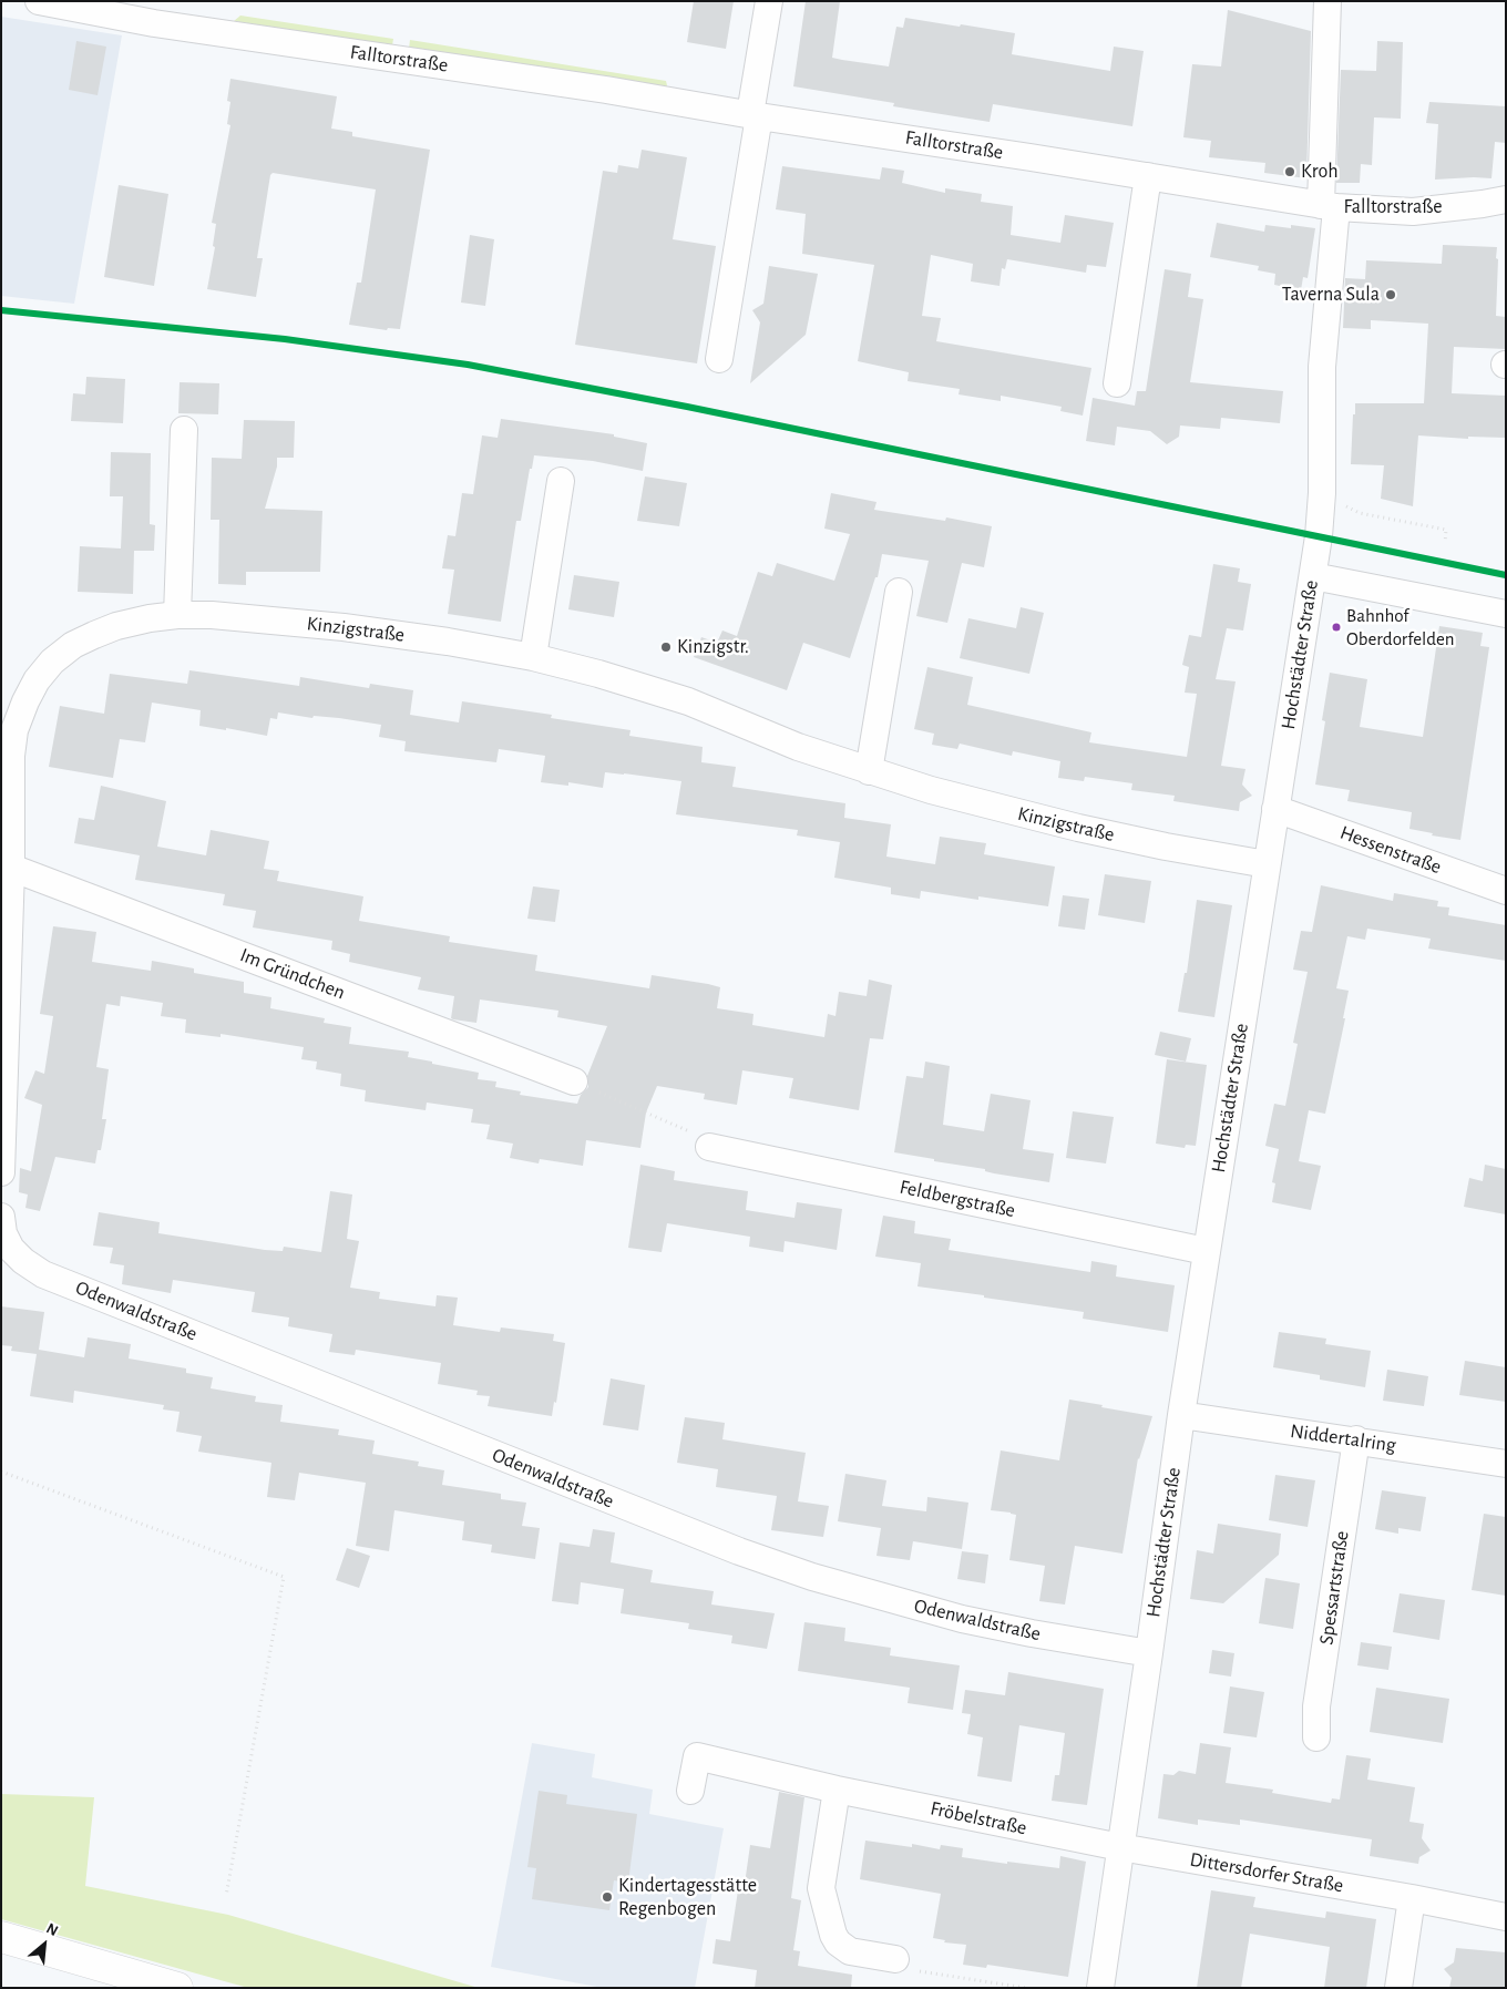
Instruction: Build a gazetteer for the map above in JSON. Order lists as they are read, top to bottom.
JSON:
{
  "streets": {
    "street": [
      "Falltorstraße",
      "Kinzigstraße",
      "Hochstädter Straße",
      "Hessenstraße",
      "Im Gründchen",
      "Feldbergstraße",
      "Odenwaldstraße",
      "Niddertalring",
      "Spessartstraße",
      "Fröbelstraße",
      "Dittersdorfer Straße"
    ]
  },
  "crossings": [
    ["Falltorstraße", "Hochstädter Straße"],
    ["Kinzigstraße", "Hochstädter Straße"],
    ["Kinzigstraße", "Im Gründchen"],
    ["Hochstädter Straße", "Hessenstraße"],
    ["Hochstädter Straße", "Feldbergstraße"],
    ["Hochstädter Straße", "Odenwaldstraße"],
    ["Hochstädter Straße", "Niddertalring"],
    ["Hochstädter Straße", "Fröbelstraße"],
    ["Hochstädter Straße", "Dittersdorfer Straße"],
    ["Niddertalring", "Spessartstraße"],
    ["Fröbelstraße", "Dittersdorfer Straße"]
  ],
  "places": [
    "Kroh",
    "Taverna Sula",
    "Bahnhof Oberdorfelden",
    "Kinzigstr.",
    "Kindertagesstätte Regenbogen"
  ],
  "north": "top right"
}
